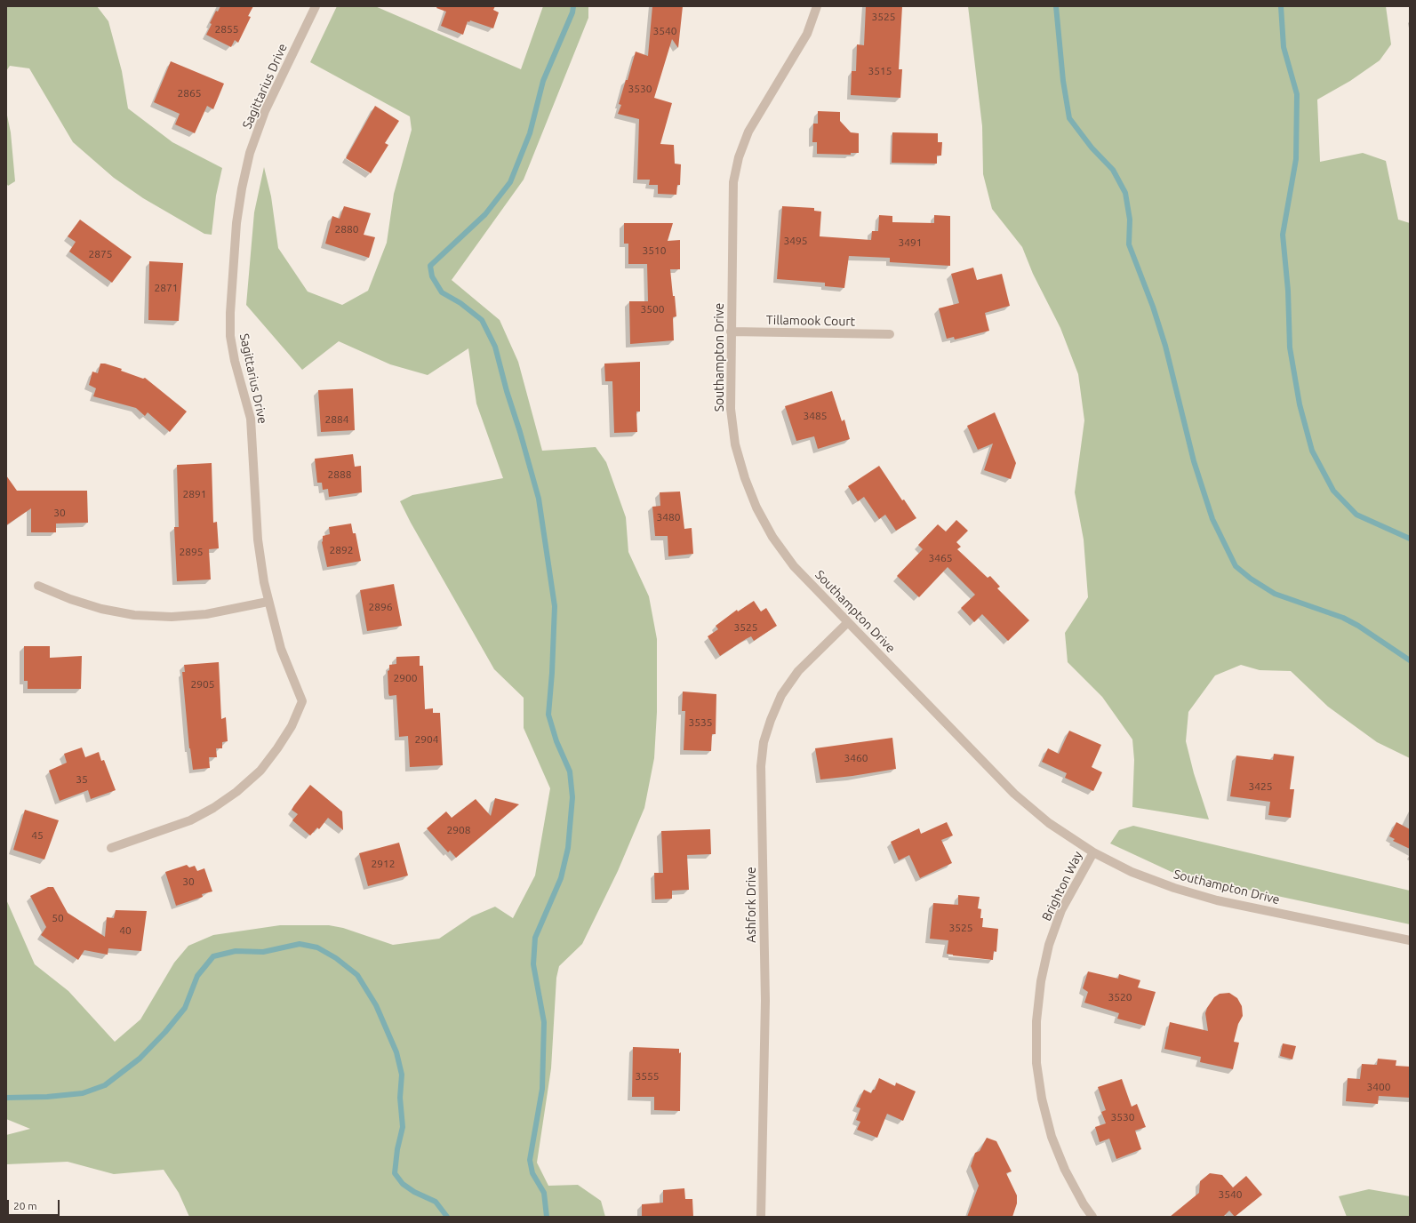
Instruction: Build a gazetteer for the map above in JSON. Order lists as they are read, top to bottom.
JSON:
{
  "streets": {
    "street": [
      "Sagittarius Drive",
      "Tillamook Court",
      "Southampton Drive",
      "Brighton Way",
      "Ashfork Drive"
    ]
  },
  "crossings": [
    ["Tillamook Court", "Southampton Drive"],
    ["Southampton Drive", "Brighton Way"],
    ["Southampton Drive", "Ashfork Drive"]
  ],
  "house_numbers": [
    "3525",
    "2855",
    "3540",
    "3515",
    "3530",
    "2865",
    "2880",
    "3495",
    "3491",
    "3510",
    "2875",
    "2871",
    "3500",
    "3485",
    "2884",
    "2888",
    "2891",
    "30",
    "3480",
    "2892",
    "2895",
    "3465",
    "2896",
    "3525",
    "2900",
    "2905",
    "3535",
    "2904",
    "3460",
    "35",
    "3425",
    "2908",
    "45",
    "2912",
    "30",
    "50",
    "3525",
    "40",
    "3520",
    "3555",
    "3400",
    "3530",
    "3540"
  ],
  "scale_bar": "20 m"
}
